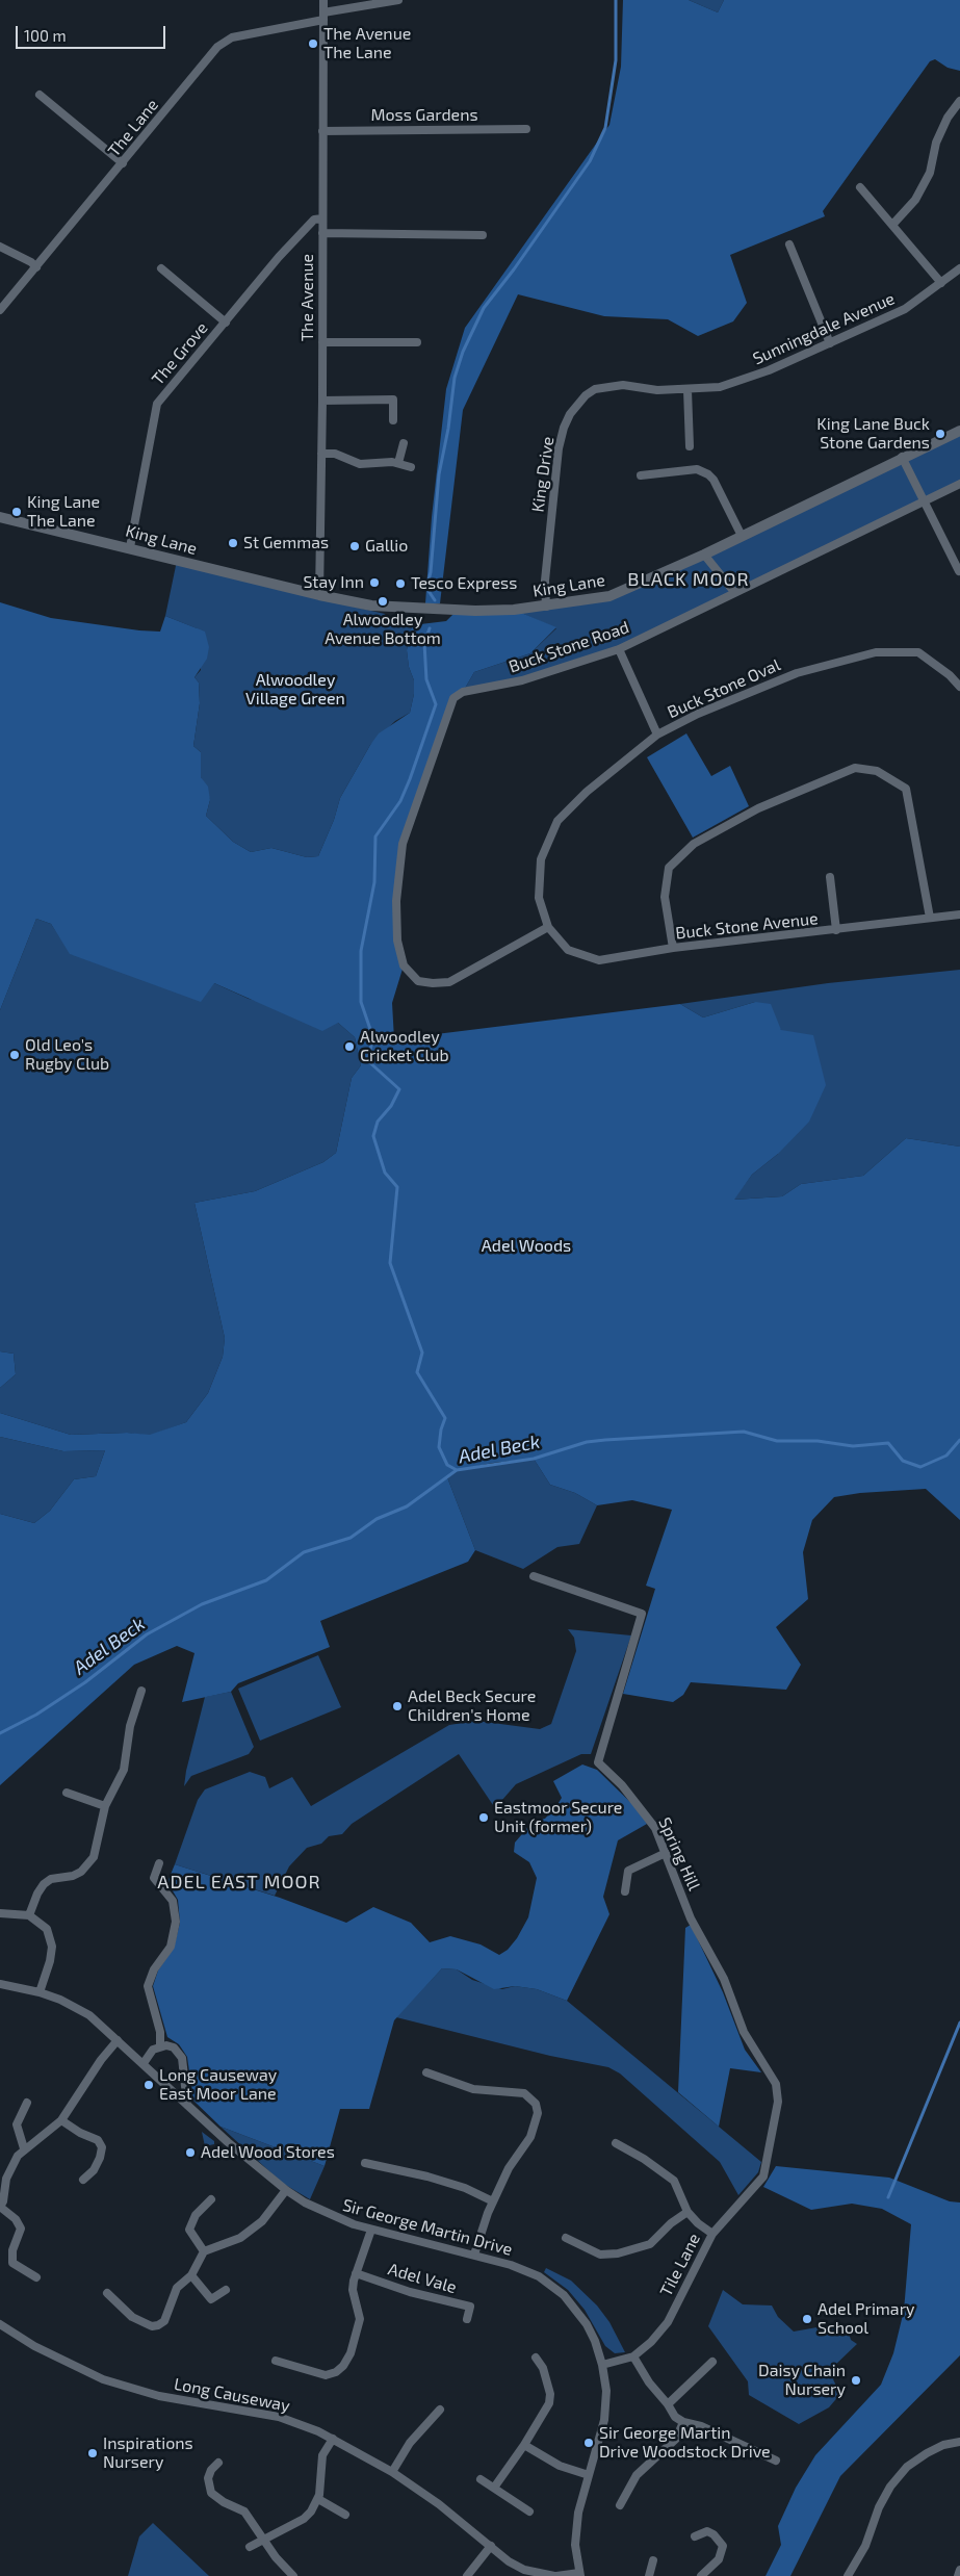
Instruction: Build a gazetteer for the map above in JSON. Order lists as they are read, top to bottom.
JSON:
{
  "streets": {
    "street": [
      "Moss Gardens",
      "The Lane",
      "The Avenue",
      "Sunningdale Avenue",
      "The Grove",
      "King Drive",
      "King Lane",
      "Buck Stone Road",
      "Buck Stone Oval",
      "Buck Stone Avenue",
      "Spring Hill",
      "Sir George Martin Drive",
      "Tile Lane",
      "Adel Vale",
      "Long Causeway"
    ]
  },
  "crossings": [
    ["Moss Gardens", "The Avenue"],
    ["The Lane", "The Avenue"],
    ["The Avenue", "The Grove"],
    ["The Avenue", "King Lane"],
    ["Sunningdale Avenue", "King Drive"],
    ["The Grove", "King Lane"],
    ["King Drive", "King Lane"],
    ["Buck Stone Road", "Buck Stone Oval"],
    ["Buck Stone Road", "Buck Stone Avenue"],
    ["Buck Stone Oval", "Buck Stone Avenue"],
    ["Spring Hill", "Tile Lane"],
    ["Sir George Martin Drive", "Tile Lane"],
    ["Sir George Martin Drive", "Long Causeway"]
  ],
  "districts": ["BLACK MOOR", "ADEL EAST MOOR"],
  "water": ["Adel Beck"],
  "parks": ["Alwoodley Village Green", "Adel Woods"],
  "places": [
    "The Avenue The Lane",
    "King Lane Buck Stone Gardens",
    "King Lane The Lane",
    "St Gemmas",
    "Gallio",
    "Stay Inn",
    "Tesco Express",
    "Alwoodley Avenue Bottom",
    "Alwoodley Cricket Club",
    "Old Leo's Rugby Club",
    "Adel Beck Secure Children's Home",
    "Eastmoor Secure Unit (former)",
    "Long Causeway East Moor Lane",
    "Adel Wood Stores",
    "Adel Primary School",
    "Daisy Chain Nursery",
    "Sir George Martin Drive Woodstock Drive",
    "Inspirations Nursery"
  ],
  "scale_bar": "100 m"
}
